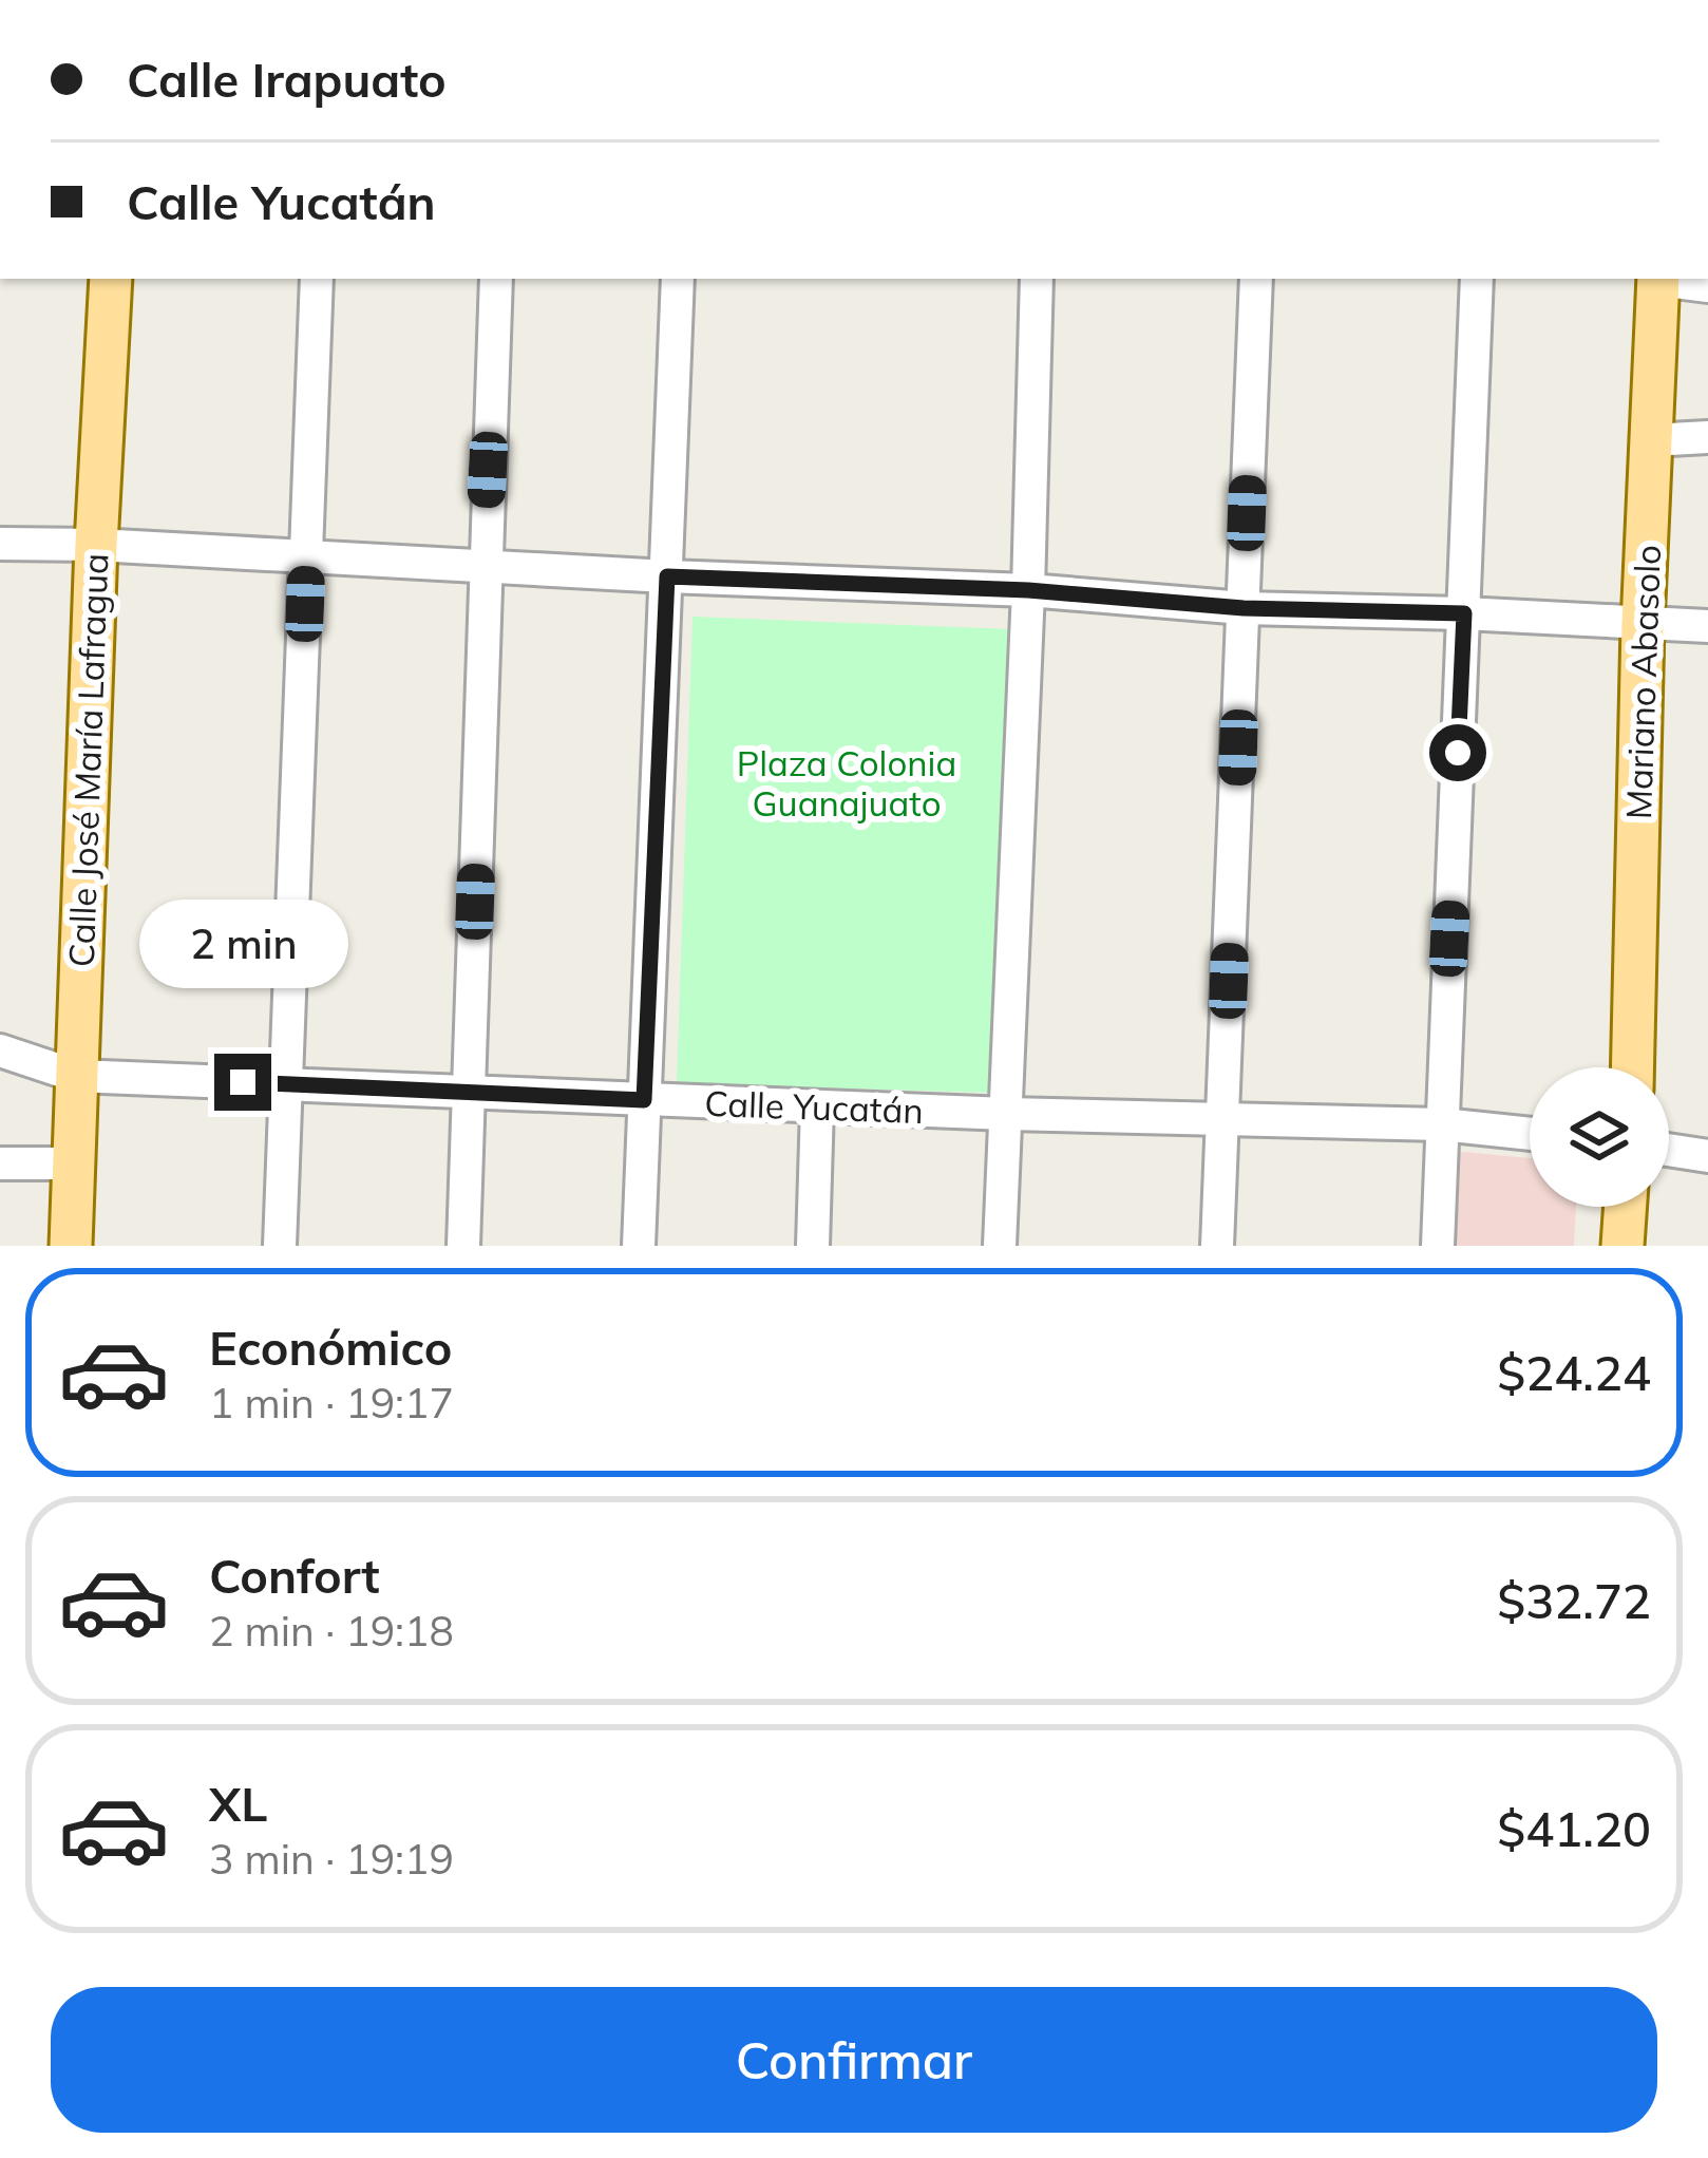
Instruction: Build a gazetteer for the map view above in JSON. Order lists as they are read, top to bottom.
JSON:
{
  "streets": {
    "main road": ["Mariano Abasolo", "Calle José María Lafragua"],
    "street": ["Calle Yucatán"]
  },
  "crossings": [
    ["Calle José María Lafragua", "Calle Yucatán"]
  ],
  "parks": ["Plaza Colonia Guanajuato"],
  "page": {
    "banner": ["Calle Irapuato", "Calle Yucatán"],
    "bubble": "2 min",
    "list": [
      {
        "name": "Económico",
        "note": "1 min · 19:17",
        "value": "$24.24"
      },
      {
        "name": "Confort",
        "note": "2 min · 19:18",
        "value": "$32.72"
      },
      {
        "name": "XL",
        "note": "3 min · 19:19",
        "value": "$41.20"
      }
    ],
    "buttons": "Confirmar"
  }
}
